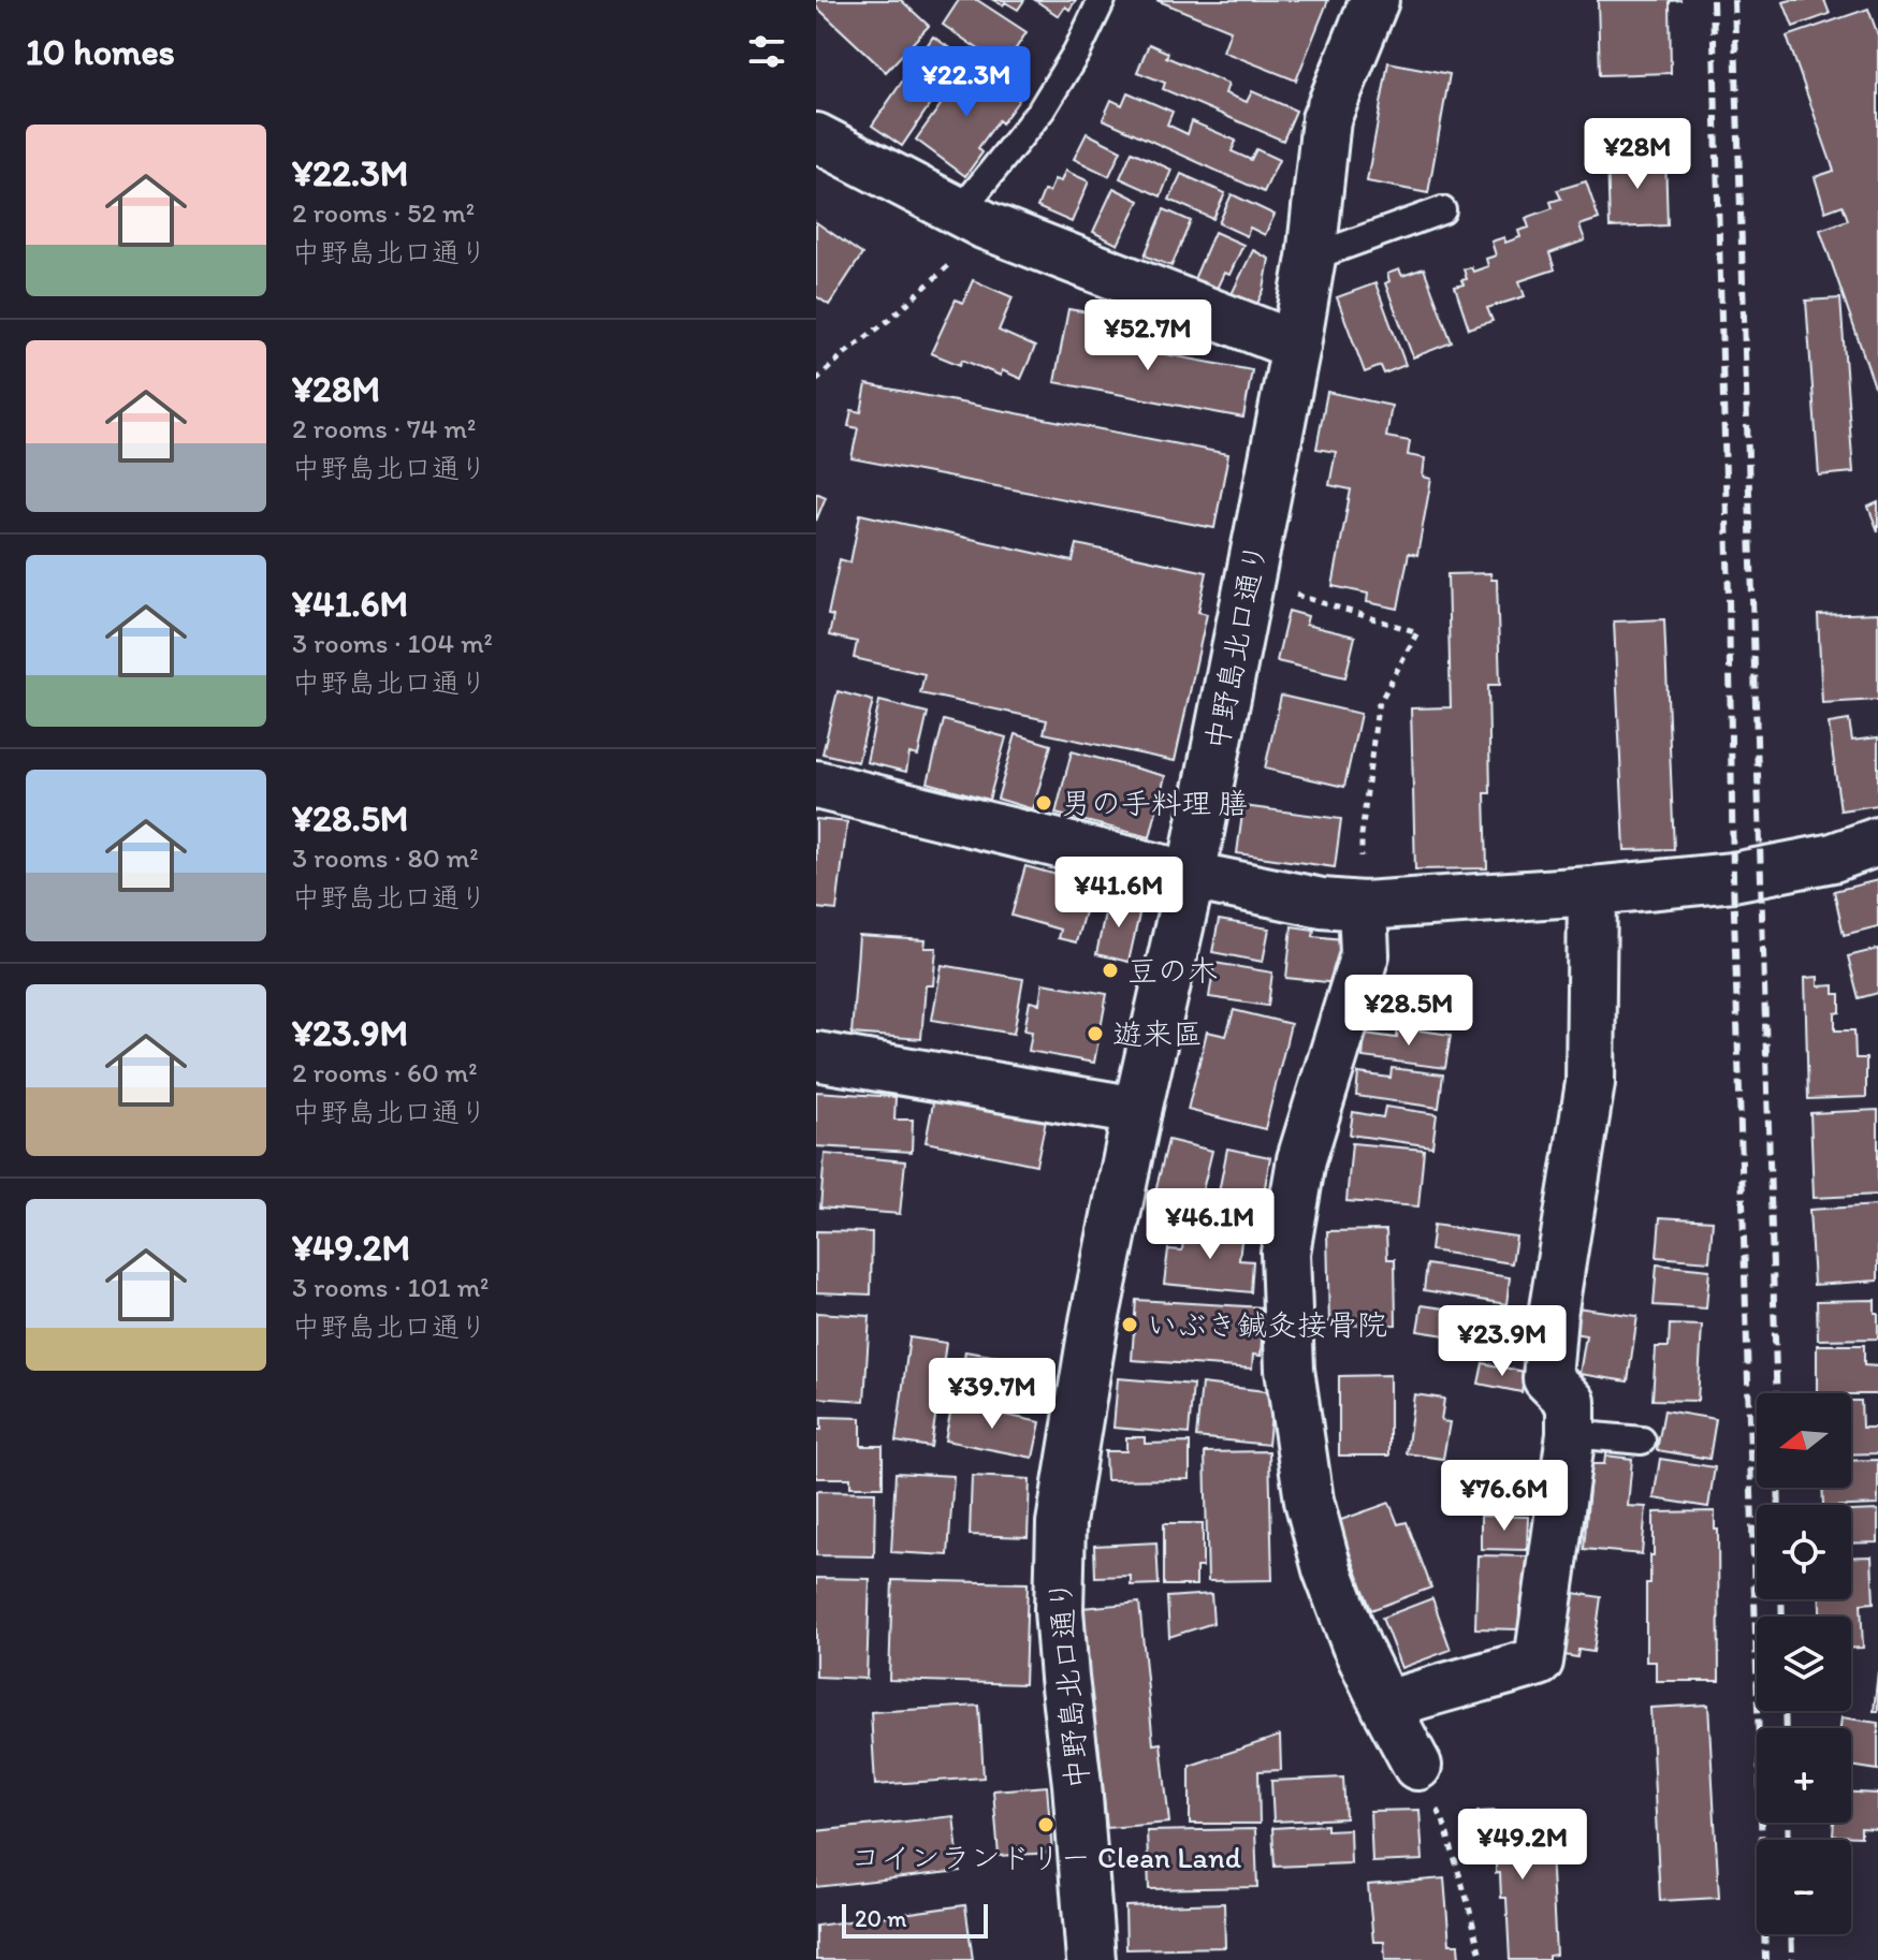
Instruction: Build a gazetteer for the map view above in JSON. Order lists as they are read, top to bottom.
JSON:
{
  "streets": {
    "street": ["中野島北口通り"]
  },
  "places": [
    "男の手料理 膳",
    "豆の木",
    "遊来區",
    "いぶき鍼灸接骨院",
    "コインランドリー Clean Land"
  ],
  "scale_bar": "20 m",
  "north": "left",
  "page": {
    "heading": "10 homes",
    "price": [
      "¥22.3M",
      "¥28M",
      "¥52.7M",
      "¥41.6M",
      "¥28.5M",
      "¥46.1M",
      "¥23.9M",
      "¥39.7M",
      "¥76.6M",
      "¥49.2M"
    ],
    "list": [
      {
        "name": "¥22.3M",
        "note": "2 rooms · 52 m² · 中野島北口通り"
      },
      {
        "name": "¥28M",
        "note": "2 rooms · 74 m² · 中野島北口通り"
      },
      {
        "name": "¥41.6M",
        "note": "3 rooms · 104 m² · 中野島北口通り"
      },
      {
        "name": "¥28.5M",
        "note": "3 rooms · 80 m² · 中野島北口通り"
      },
      {
        "name": "¥23.9M",
        "note": "2 rooms · 60 m² · 中野島北口通り"
      },
      {
        "name": "¥49.2M",
        "note": "3 rooms · 101 m² · 中野島北口通り"
      }
    ],
    "map_buttons": ["+", "−"],
    "scale": "20 m"
  }
}
